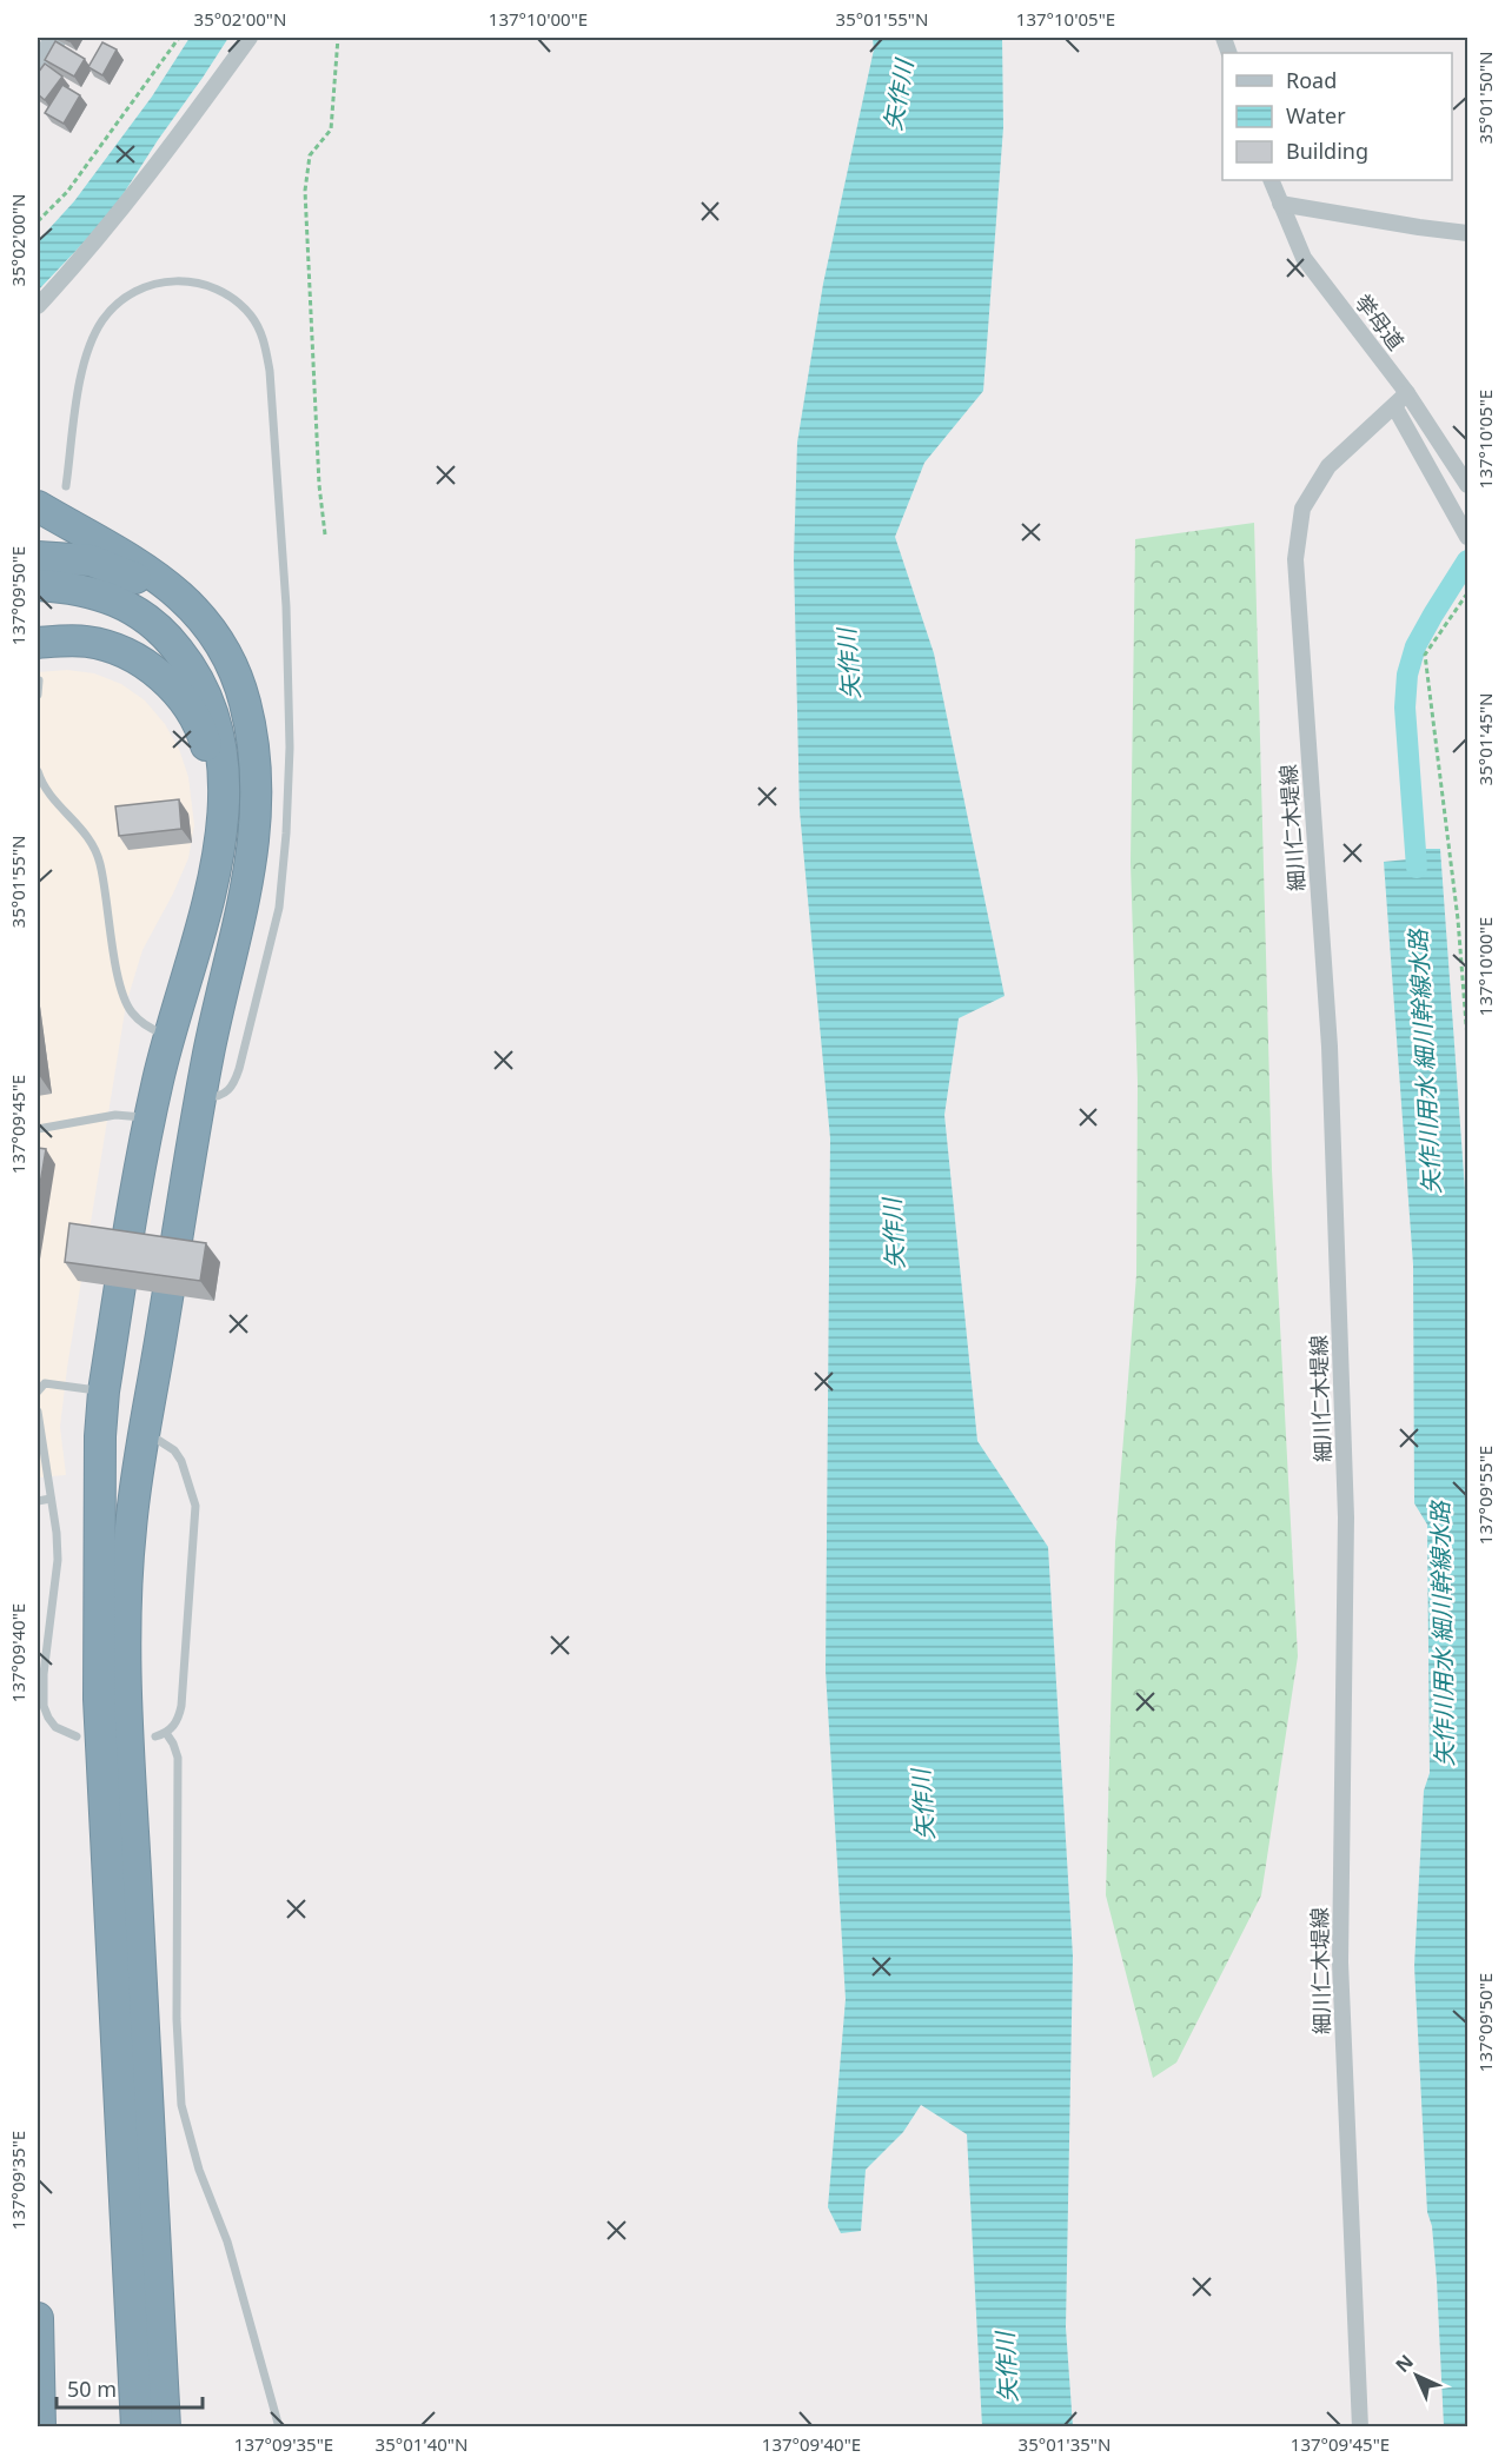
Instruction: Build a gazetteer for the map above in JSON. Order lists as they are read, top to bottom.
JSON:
{
  "streets": {
    "street": ["挙母道", "細川仁木堤線"]
  },
  "crossings": [
    ["挙母道", "細川仁木堤線"]
  ],
  "water": ["矢作川", "矢作川用水 細川幹線水路"],
  "legend": ["Road", "Water", "Building"],
  "scale_bar": "50 m",
  "north": "top left",
  "coordinates": [
    "35°02'00\"N",
    "137°10'00\"E",
    "35°01'55\"N",
    "137°10'05\"E",
    "35°01'50\"N",
    "137°09'50\"E",
    "35°01'45\"N",
    "137°09'45\"E",
    "137°09'55\"E",
    "137°09'40\"E",
    "137°09'35\"E",
    "35°01'40\"N",
    "35°01'35\"N"
  ]
}
